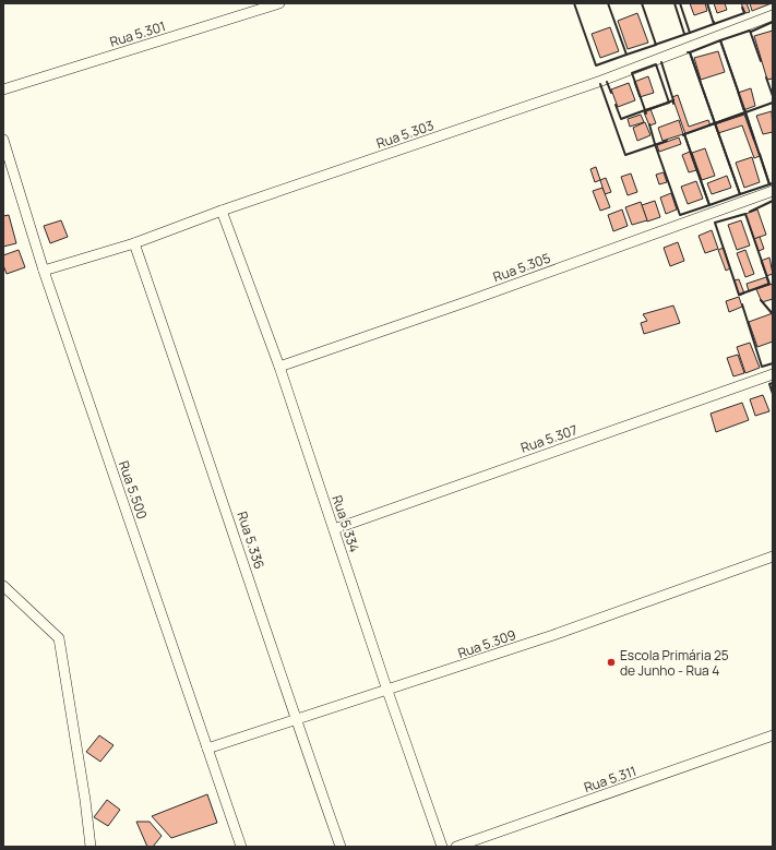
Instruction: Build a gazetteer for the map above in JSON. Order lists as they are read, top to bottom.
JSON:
{
  "streets": {
    "street": [
      "Rua 5.301",
      "Rua 5.303",
      "Rua 5.305",
      "Rua 5.307",
      "Rua 5.500",
      "Rua 5.334",
      "Rua 5.336",
      "Rua 5.309",
      "Rua 5.311"
    ]
  },
  "crossings": [
    ["Rua 5.303", "Rua 5.500"],
    ["Rua 5.303", "Rua 5.334"],
    ["Rua 5.303", "Rua 5.336"],
    ["Rua 5.305", "Rua 5.334"],
    ["Rua 5.307", "Rua 5.334"],
    ["Rua 5.500", "Rua 5.309"],
    ["Rua 5.334", "Rua 5.309"],
    ["Rua 5.336", "Rua 5.309"]
  ],
  "places": ["Escola Primária 25 de Junho - Rua 4"]
}
